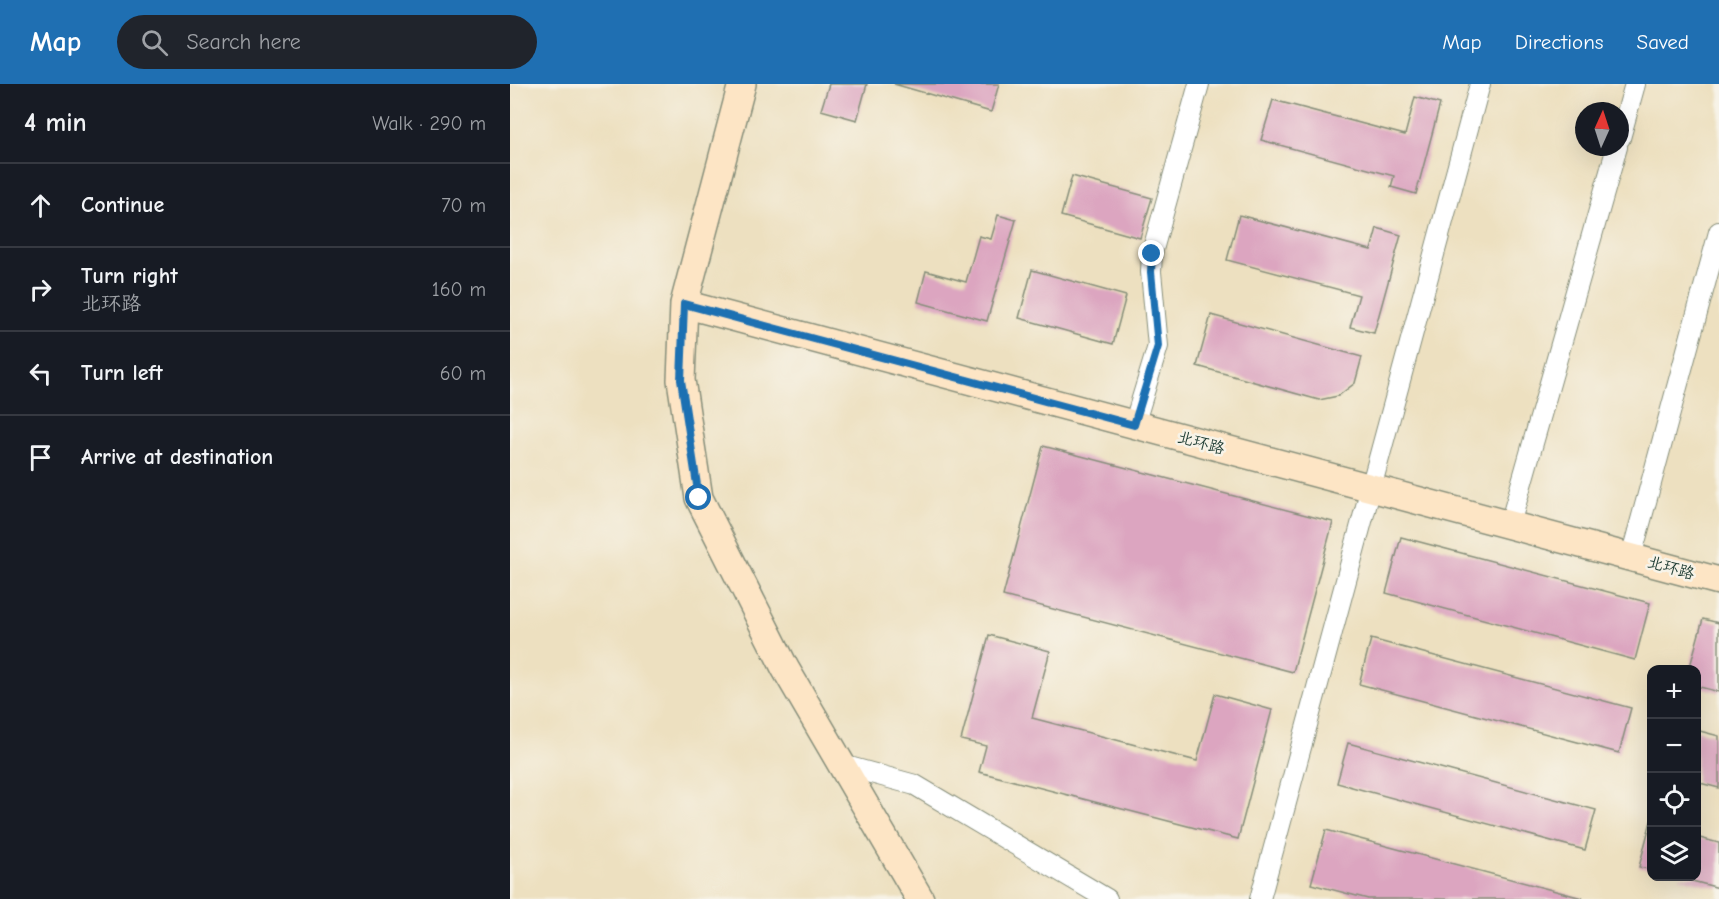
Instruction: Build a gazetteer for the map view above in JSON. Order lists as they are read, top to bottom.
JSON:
{
  "streets": {
    "street": ["北环路"]
  },
  "north": "top",
  "page": {
    "header": "Map",
    "search": "Search here",
    "nav": ["Map", "Directions", "Saved"],
    "heading": ["4 min", "Walk · 290 m"],
    "list": [
      ["Continue", "70 m"],
      ["Turn right", "北环路", "160 m"],
      ["Turn left", "60 m"],
      "Arrive at destination"
    ],
    "map_buttons": ["+", "−"]
  }
}
